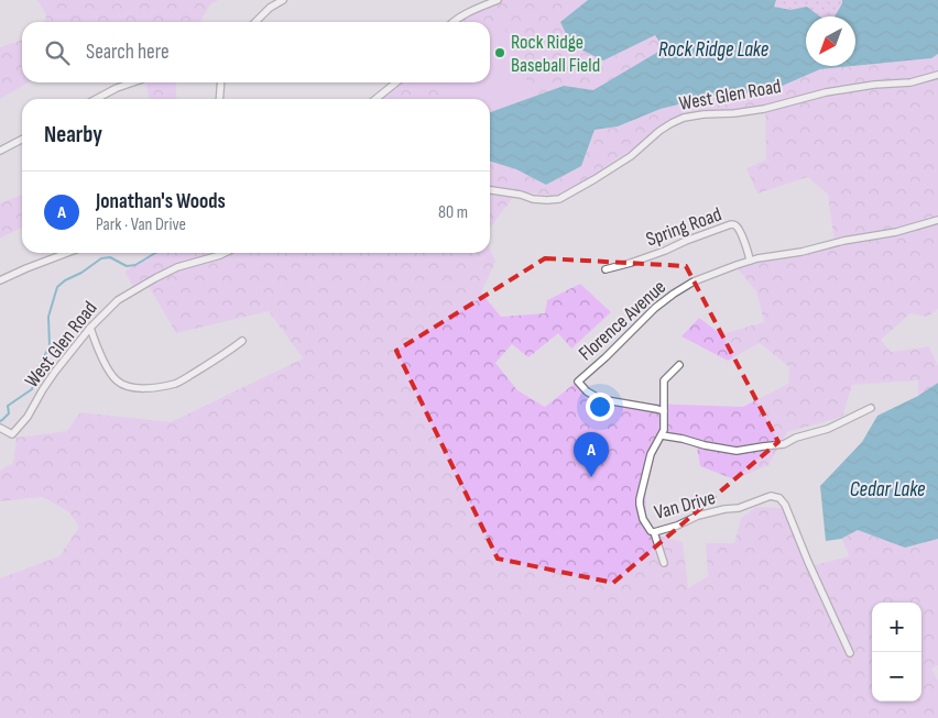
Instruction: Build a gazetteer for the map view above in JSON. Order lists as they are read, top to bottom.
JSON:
{
  "streets": {
    "street": [
      "West Glen Road",
      "Spring Road",
      "Florence Avenue",
      "Van Drive"
    ]
  },
  "crossings": [
    ["Spring Road", "Florence Avenue"],
    ["Florence Avenue", "Van Drive"]
  ],
  "water": ["Rock Ridge Lake", "Cedar Lake"],
  "places": ["Rock Ridge Baseball Field"],
  "north": "bottom left",
  "page": {
    "search": "Search here",
    "heading": "Nearby",
    "list": [
      {
        "mark": "A",
        "name": "Jonathan's Woods",
        "note": "Park · Van Drive",
        "value": "80 m"
      }
    ],
    "pins": "A",
    "map_buttons": ["+", "−"]
  }
}
